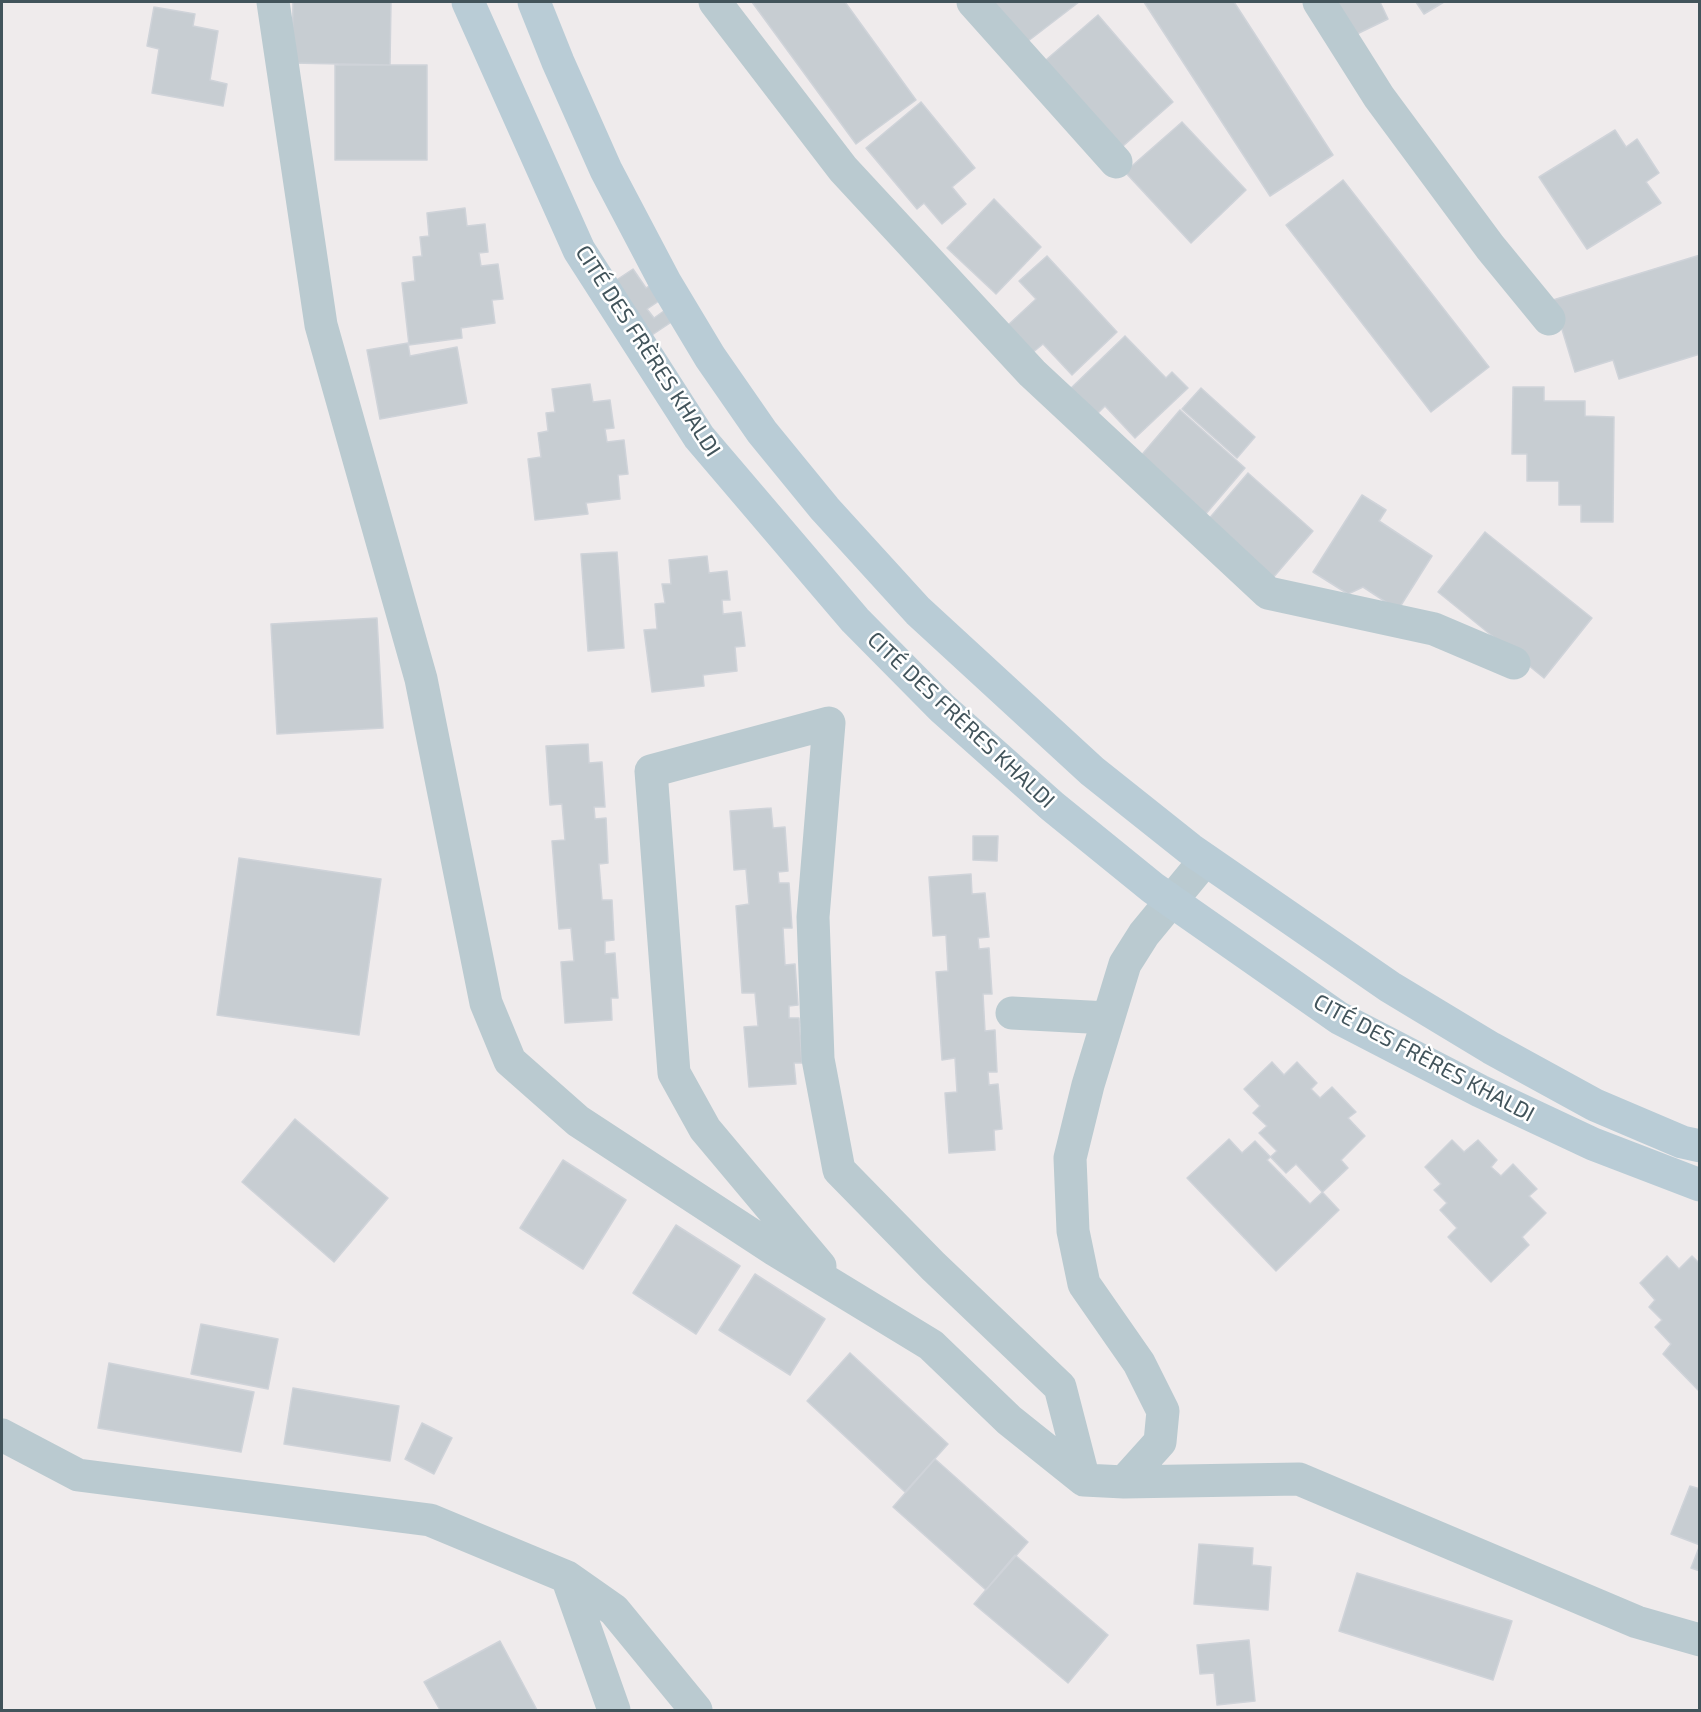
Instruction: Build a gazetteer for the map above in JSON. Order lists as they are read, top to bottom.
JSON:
{
  "streets": {
    "main road": ["CITÉ DES FRÈRES KHALDI"]
  }
}
